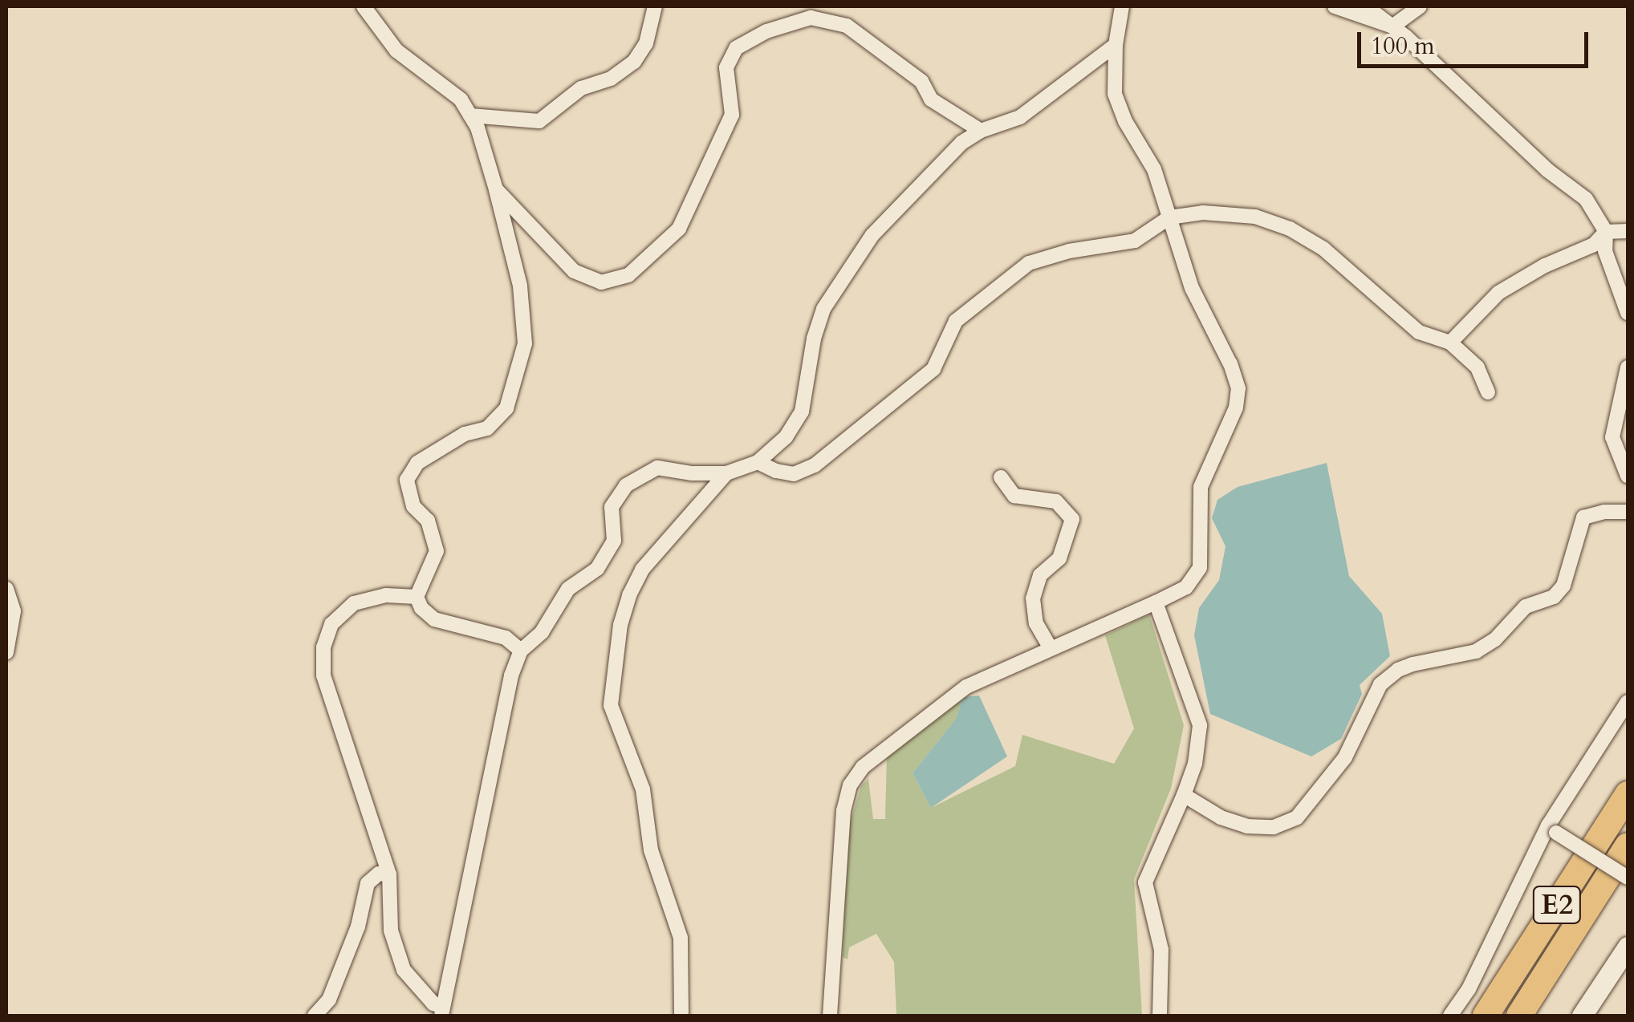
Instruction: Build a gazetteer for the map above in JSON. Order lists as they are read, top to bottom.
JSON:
{
  "streets": {
    "highway": ["E2"]
  },
  "scale_bar": "100 m"
}
